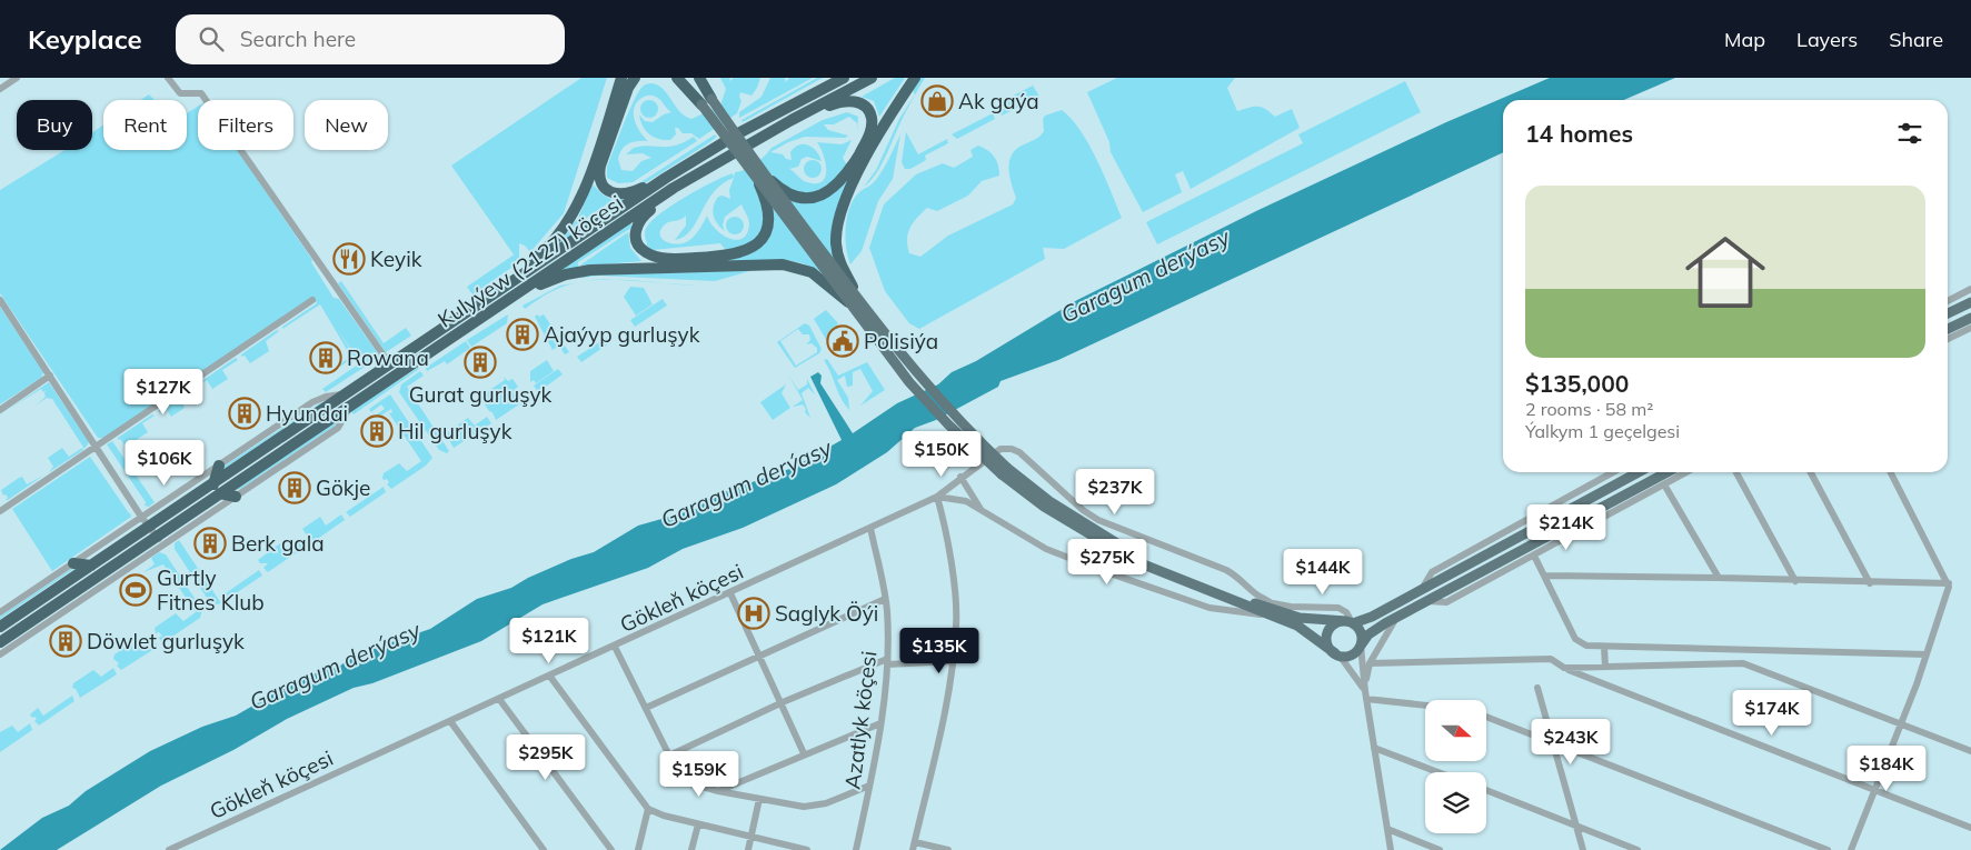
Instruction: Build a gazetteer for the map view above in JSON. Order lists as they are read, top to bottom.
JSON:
{
  "streets": {
    "highway": ["Kulyýew (2127) köçesi"],
    "street": ["Gökleň köçesi", "Azatlyk köçesi"]
  },
  "crossings": [
    ["Gökleň köçesi", "Azatlyk köçesi"]
  ],
  "water": ["Garagum derýasy"],
  "places": {
    "shop": ["Ak gaýa"],
    "restaurant": ["Keyik"],
    "building": [
      "Ajaýyp gurluşyk",
      "Rowana",
      "Gurat gurluşyk",
      "Hyundai",
      "Hil gurluşyk",
      "Gökje",
      "Berk gala",
      "Döwlet gurluşyk"
    ],
    "public building": ["Polisiýa"],
    "sports": ["Gurtly Fitnes Klub"],
    "hospital": ["Saglyk Öýi"]
  },
  "north": "right",
  "page": {
    "header": "Keyplace",
    "search": "Search here",
    "nav": ["Map", "Layers", "Share"],
    "chip": [
      "Buy",
      "Rent",
      "Filters",
      "New"
    ],
    "heading": "14 homes",
    "list": [
      {
        "name": "$135,000",
        "note": "2 rooms · 58 m² · Ýalkym 1 geçelgesi"
      }
    ],
    "price": [
      "$127K",
      "$150K",
      "$106K",
      "$237K",
      "$214K",
      "$275K",
      "$144K",
      "$121K",
      "$135K",
      "$174K",
      "$243K",
      "$295K",
      "$184K",
      "$159K"
    ]
  }
}
